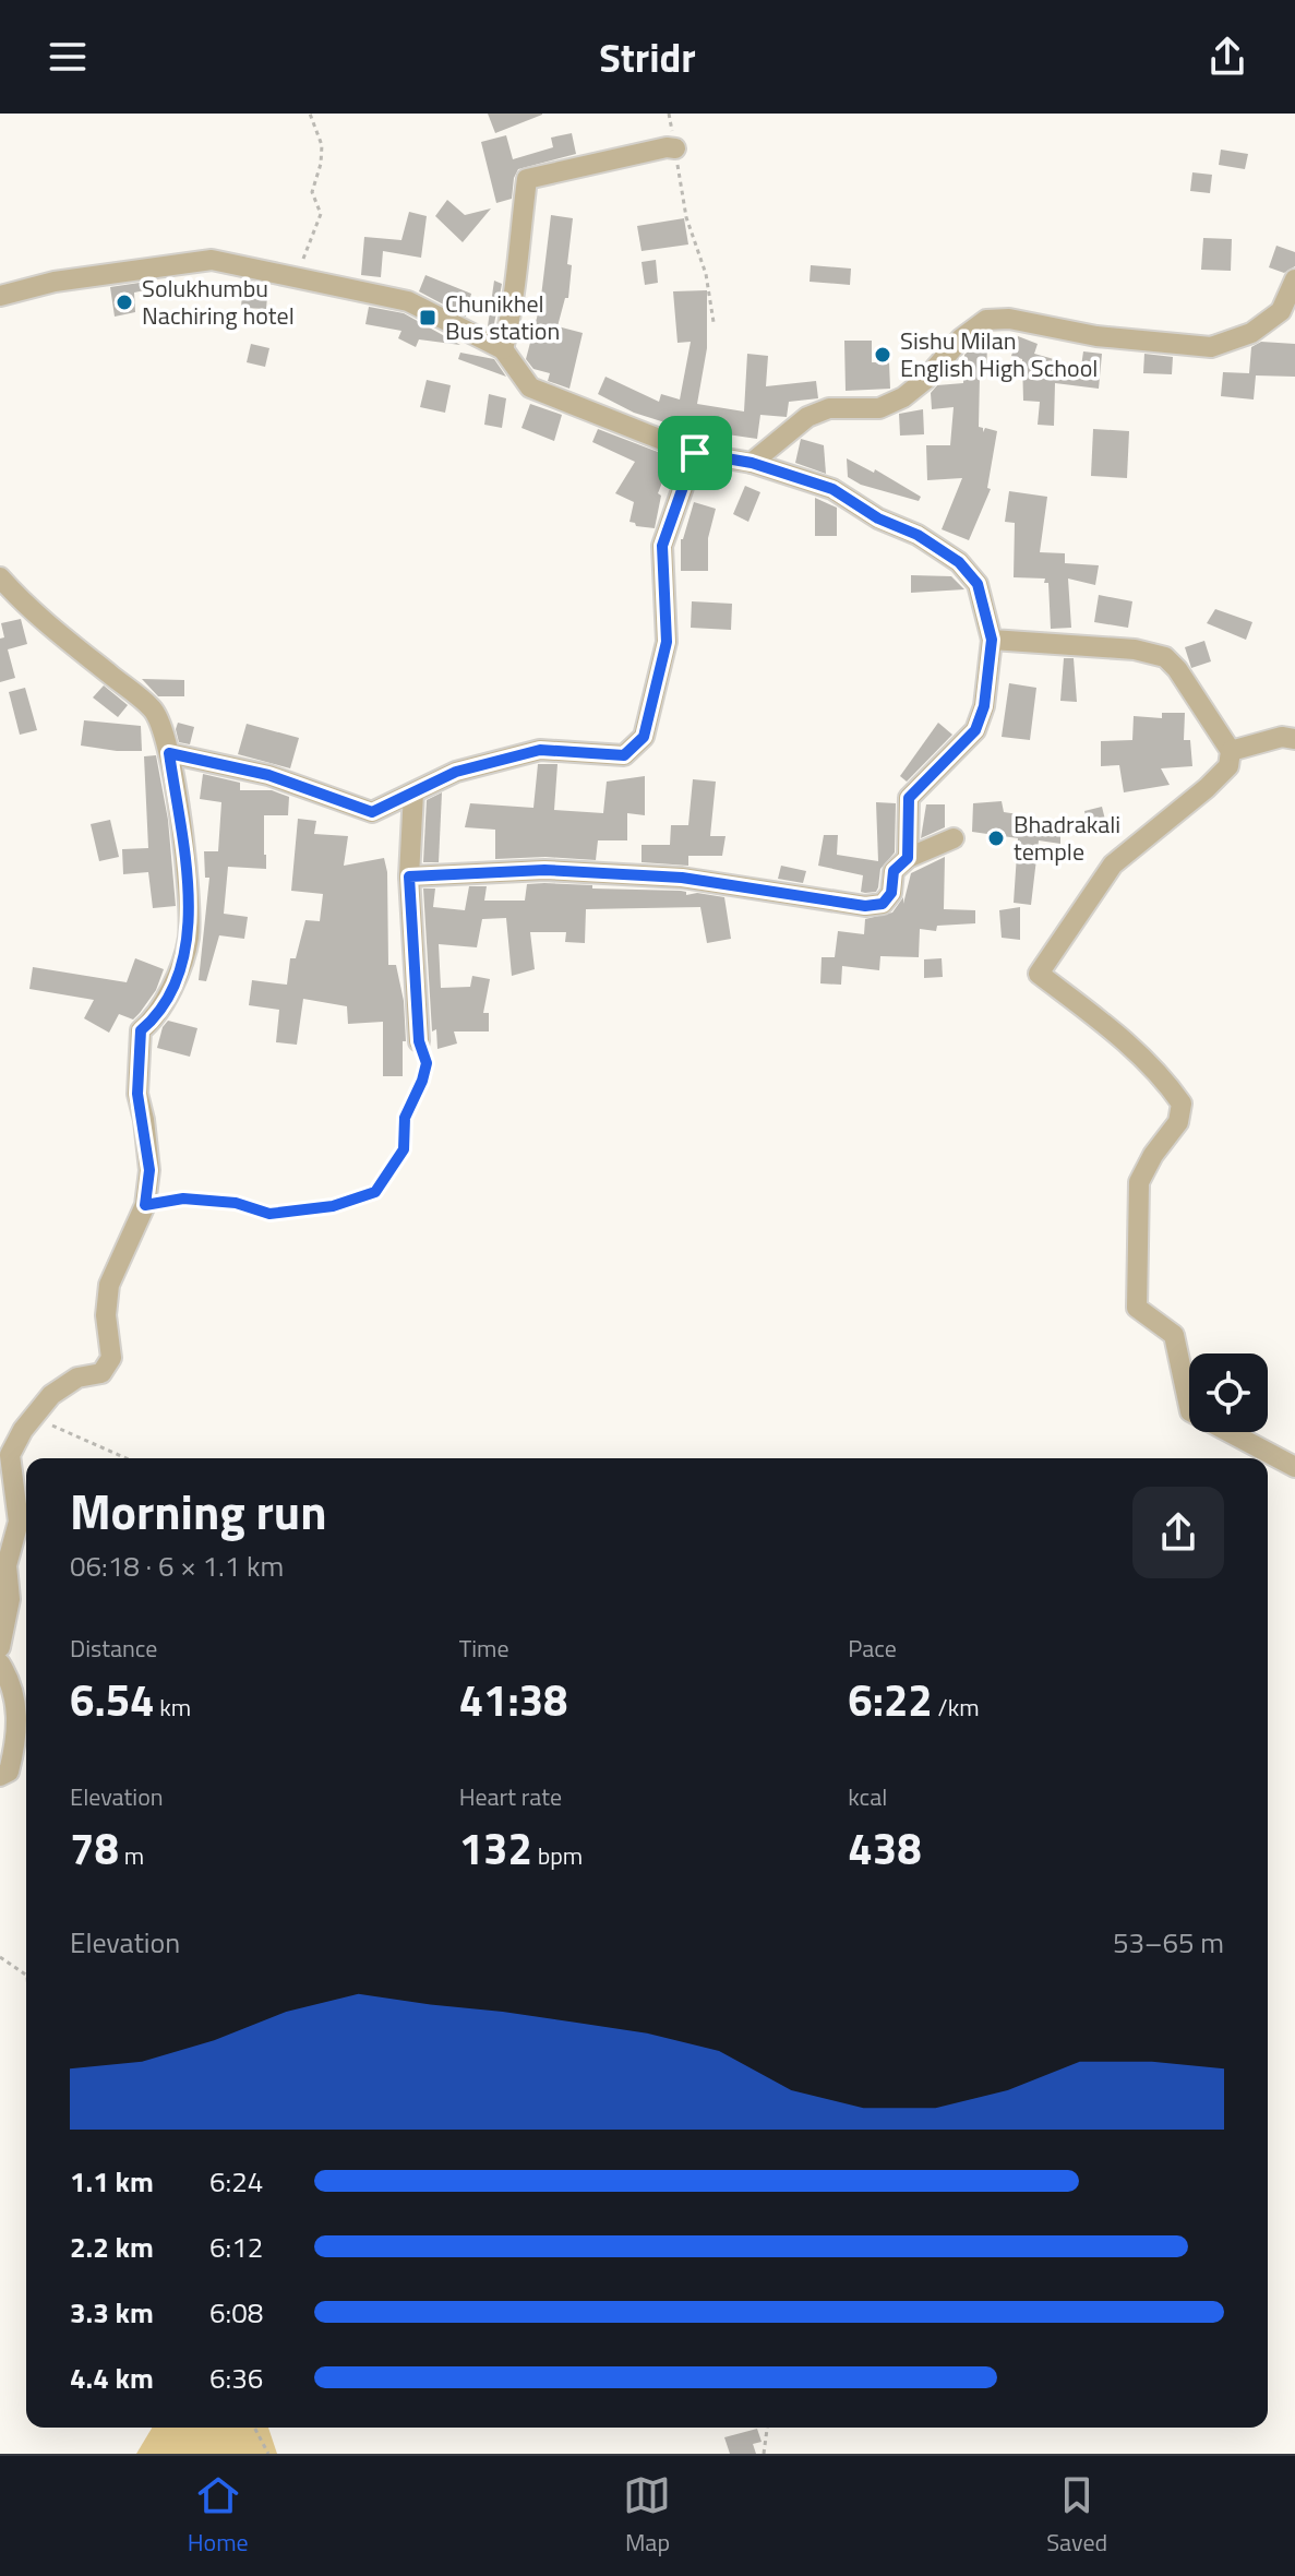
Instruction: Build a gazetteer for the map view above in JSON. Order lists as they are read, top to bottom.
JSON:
{
  "places": {
    "other": ["Solukhumbu Nachiring hotel", "Sishu Milan English High School", "Bhadrakali temple"],
    "transit": ["Chunikhel Bus station"]
  },
  "page": {
    "header": "Stridr",
    "heading": ["Morning run", "06:18 · 6 × 1.1 km"],
    "stats": [
      ["Distance", "6.54 km"],
      ["Time", "41:38"],
      ["Pace", "6:22 /km"],
      ["Elevation", "78 m"],
      ["Heart rate", "132 bpm"],
      ["kcal", "438"]
    ],
    "chart": ["Elevation", "53–65 m"],
    "list": [
      {
        "name": "1.1 km",
        "note": "6:24"
      },
      {
        "name": "2.2 km",
        "note": "6:12"
      },
      {
        "name": "3.3 km",
        "note": "6:08"
      },
      {
        "name": "4.4 km",
        "note": "6:36"
      }
    ],
    "tabs": ["Home", "Map", "Saved"]
  }
}
